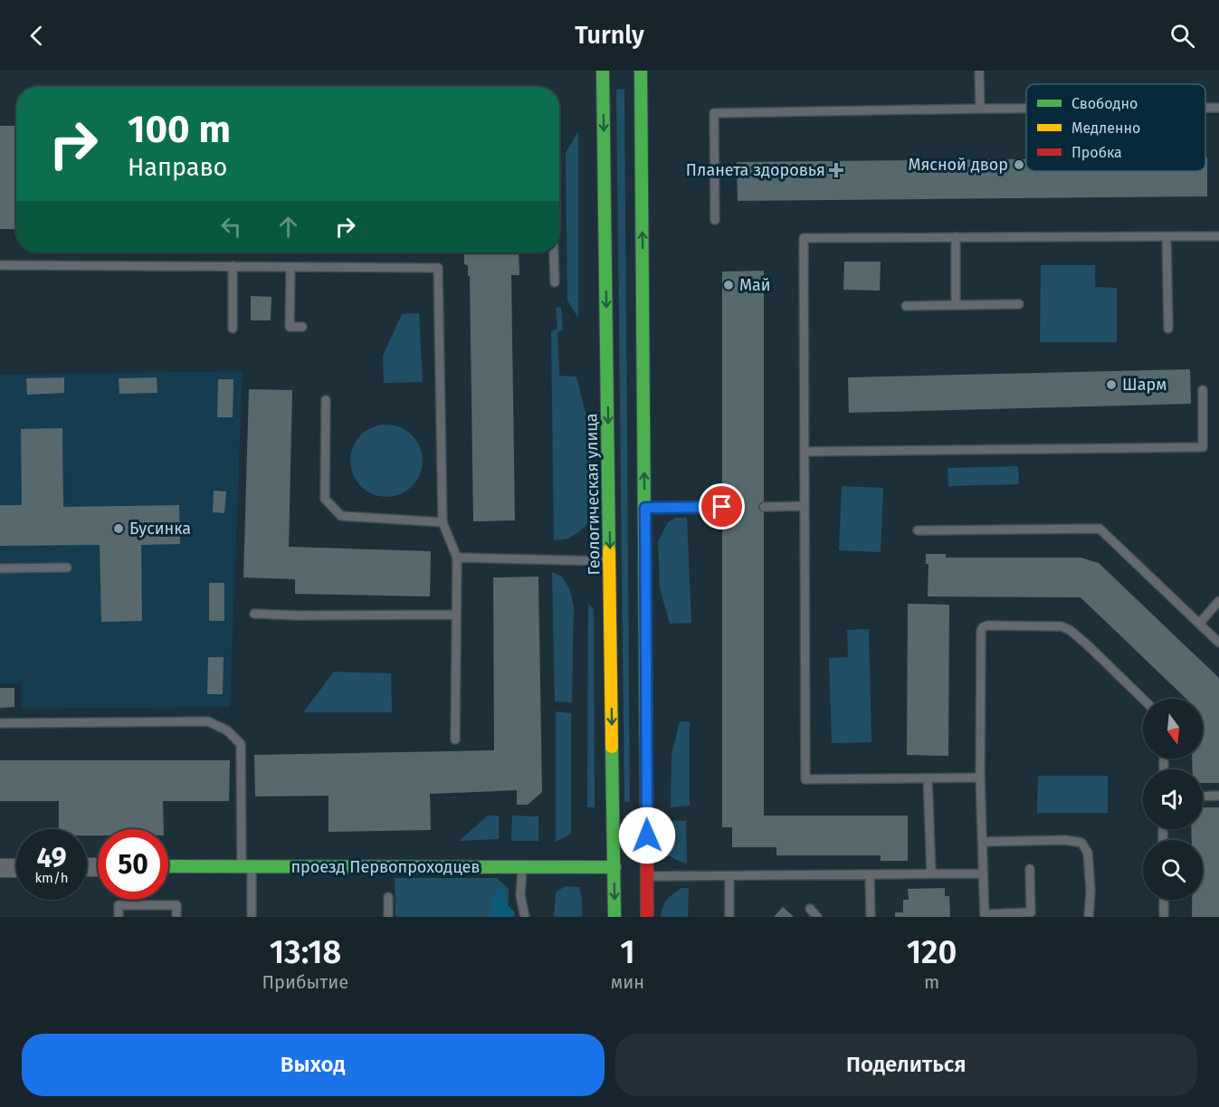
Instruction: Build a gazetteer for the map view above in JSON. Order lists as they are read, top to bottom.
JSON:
{
  "streets": {
    "main road": ["Геологическая улица", "проезд Первопроходцев"]
  },
  "crossings": [
    ["Геологическая улица", "проезд Первопроходцев"]
  ],
  "places": {
    "other": [
      "Мясной двор",
      "Май",
      "Шарм",
      "Бусинка"
    ],
    "health": ["Планета здоровья"]
  },
  "legend": ["Свободно", "Медленно", "Пробка"],
  "north": "bottom",
  "page": {
    "header": "Turnly",
    "turn": ["100 m", "Направо"],
    "speed": "49 km/h",
    "limit": "50",
    "eta": [
      "13:18",
      "Прибытие",
      "1",
      "мин",
      "120",
      "m"
    ],
    "buttons": ["Выход", "Поделиться"]
  }
}
